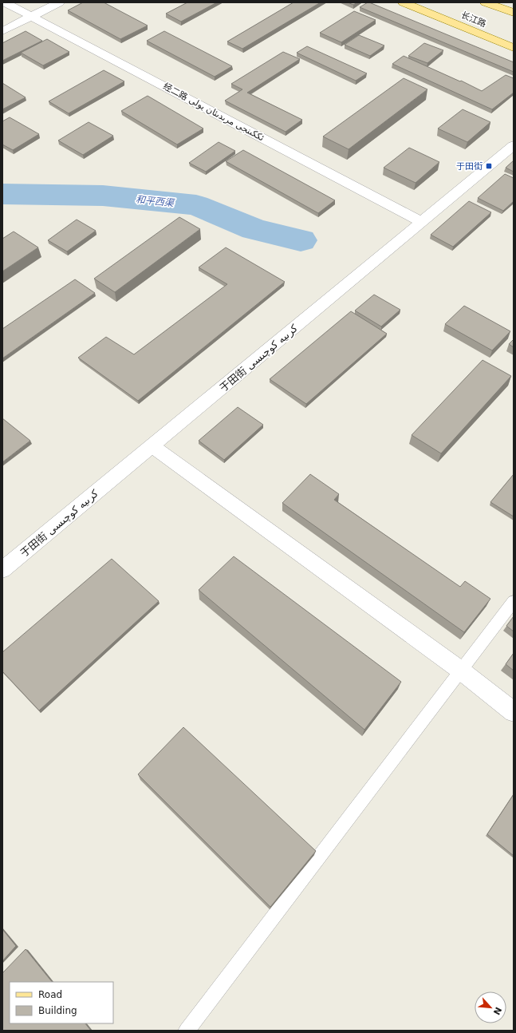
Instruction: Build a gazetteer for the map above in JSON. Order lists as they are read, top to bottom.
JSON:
{
  "streets": {
    "main road": ["长江路"],
    "street": ["经二路 ئككىنجى مرىدىئان يولى", "于田街 كرىيە كوچىسى"]
  },
  "crossings": [
    ["经二路 ئككىنجى مرىدىئان يولى", "于田街 كرىيە كوچىسى"]
  ],
  "water": ["和平西渠"],
  "places": {
    "transit": ["于田街"]
  },
  "legend": ["Road", "Building"],
  "north": "bottom right"
}
